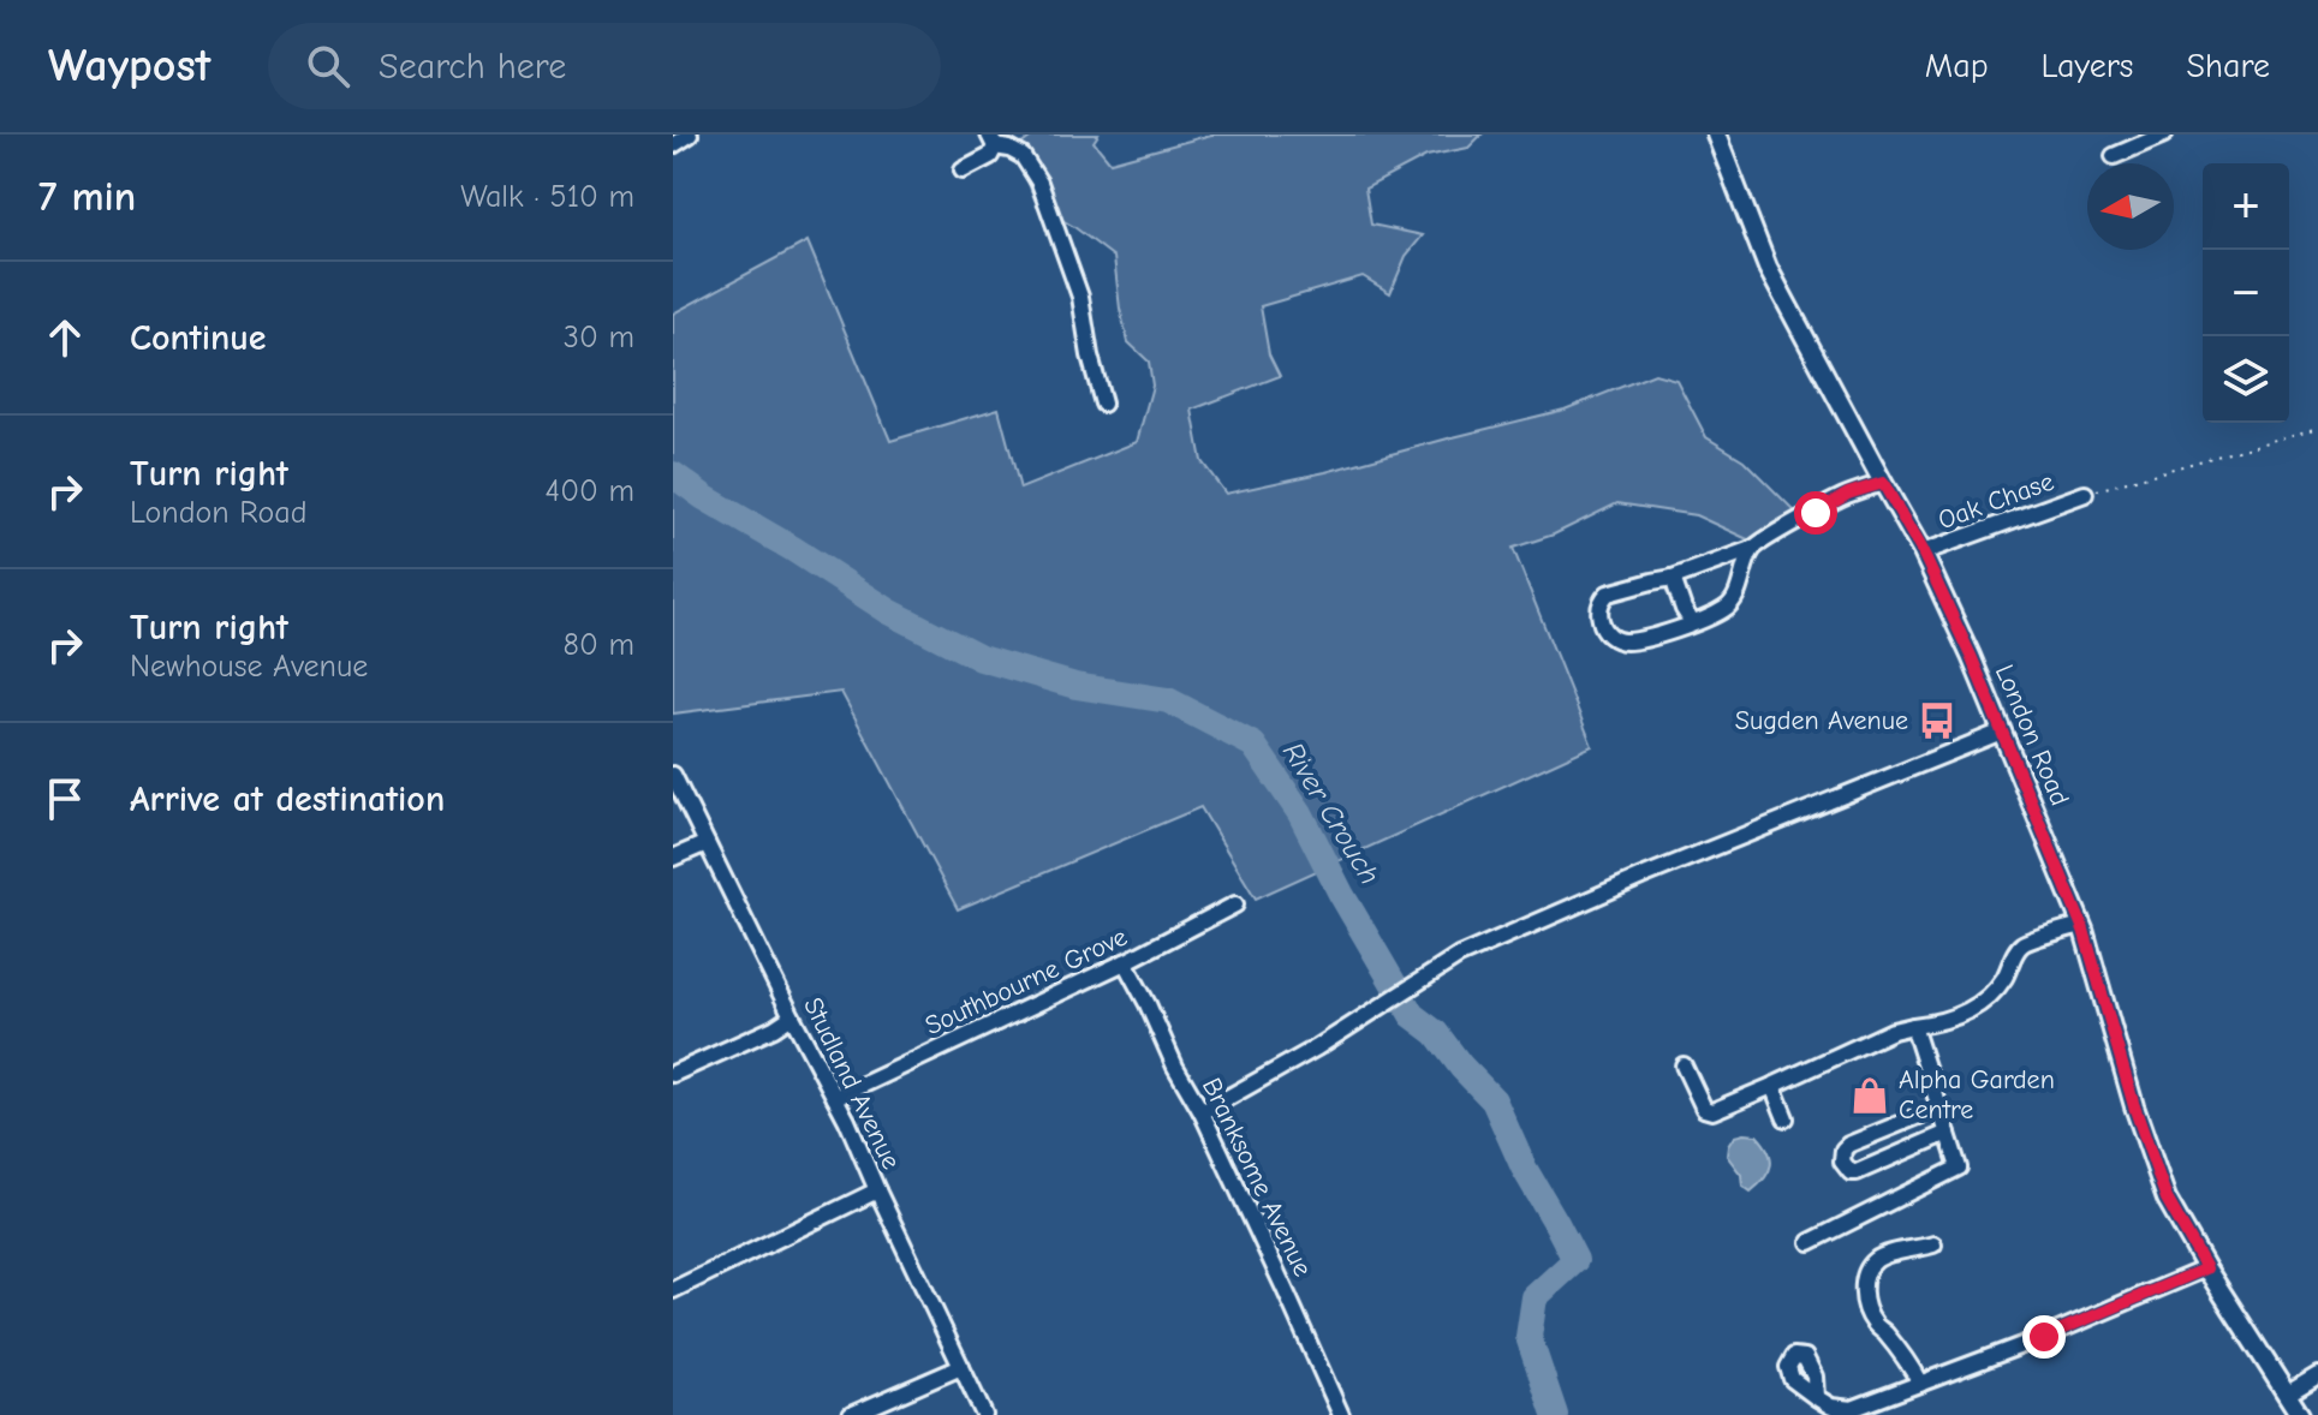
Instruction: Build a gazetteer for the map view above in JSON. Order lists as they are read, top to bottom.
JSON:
{
  "streets": {
    "main road": ["London Road"],
    "street": [
      "Oak Chase",
      "Southbourne Grove",
      "Studland Avenue",
      "Branksome Avenue"
    ]
  },
  "crossings": [
    ["Oak Chase", "London Road"],
    ["Southbourne Grove", "Studland Avenue"],
    ["Southbourne Grove", "Branksome Avenue"]
  ],
  "water": ["River Crouch"],
  "places": {
    "bus stop": ["Sugden Avenue"],
    "shop": ["Alpha Garden Centre"]
  },
  "north": "left",
  "page": {
    "header": "Waypost",
    "search": "Search here",
    "nav": ["Map", "Layers", "Share"],
    "heading": ["7 min", "Walk · 510 m"],
    "map_buttons": ["+", "−"],
    "list": [
      ["Continue", "30 m"],
      ["Turn right", "London Road", "400 m"],
      ["Turn right", "Newhouse Avenue", "80 m"],
      "Arrive at destination"
    ]
  }
}
